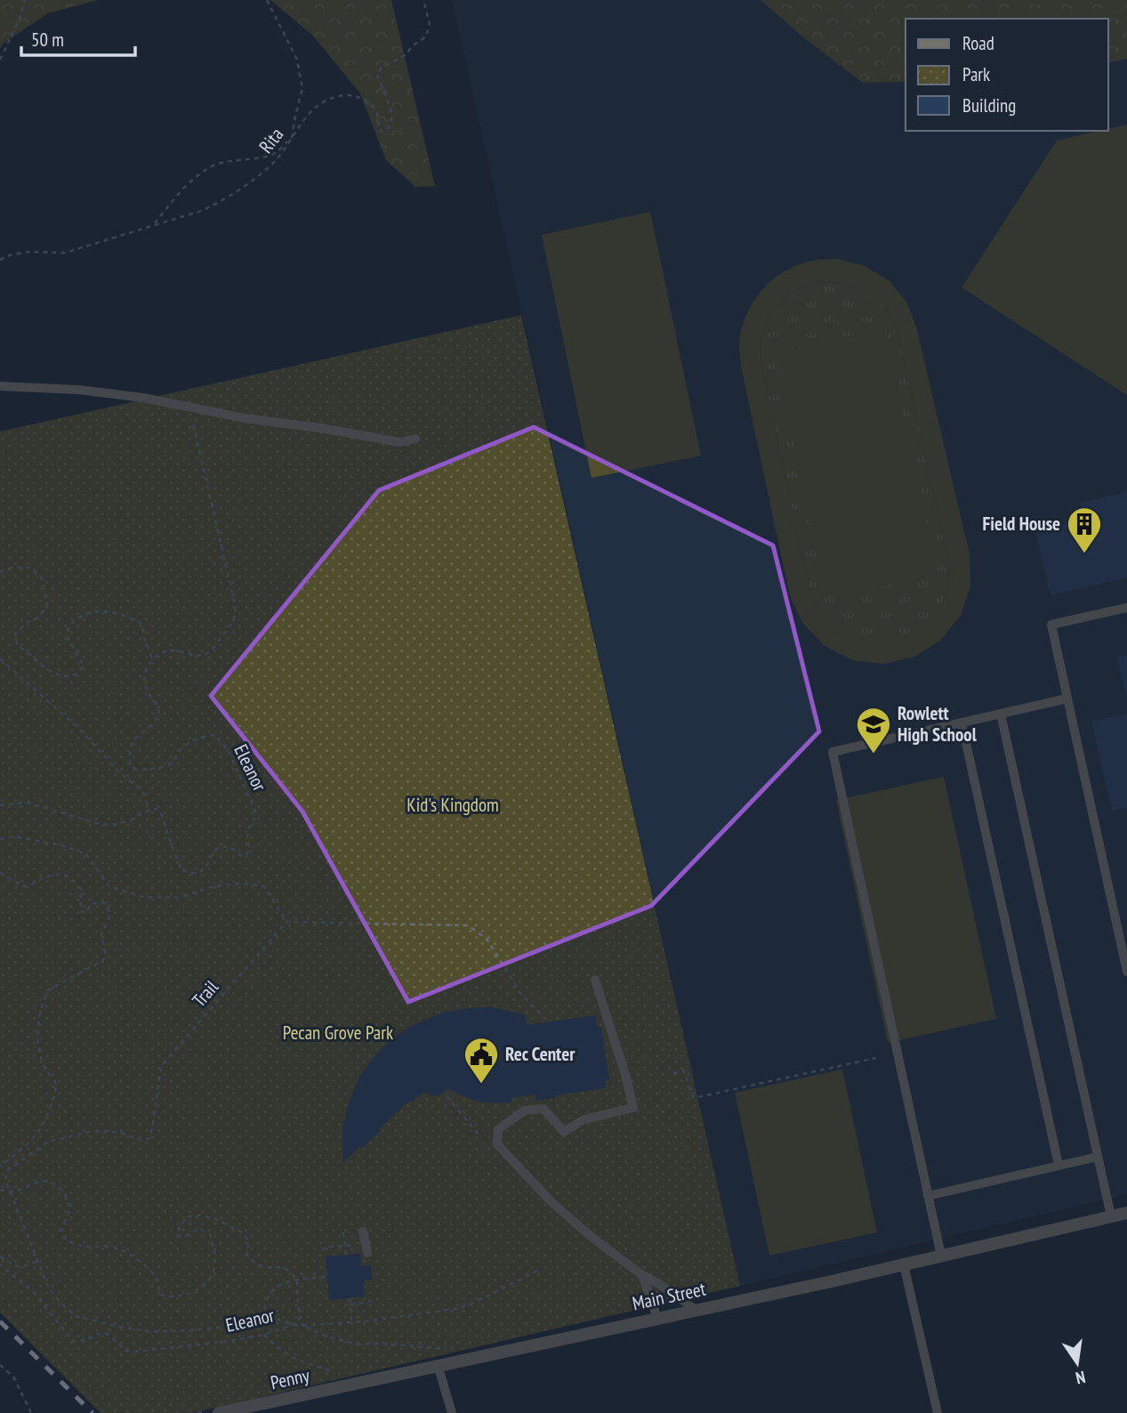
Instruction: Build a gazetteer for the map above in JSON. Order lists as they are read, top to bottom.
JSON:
{
  "streets": {
    "street": ["Main Street"],
    "path": [
      "Rita",
      "Eleanor",
      "Trail",
      "Penny"
    ]
  },
  "crossings": [
    ["Eleanor", "Penny"]
  ],
  "parks": ["Kid's Kingdom", "Pecan Grove Park"],
  "places": {
    "building": ["Field House"],
    "school or university": ["Rowlett High School"],
    "public building": ["Rec Center"]
  },
  "legend": ["Road", "Park", "Building"],
  "scale_bar": "50 m",
  "north": "bottom"
}
